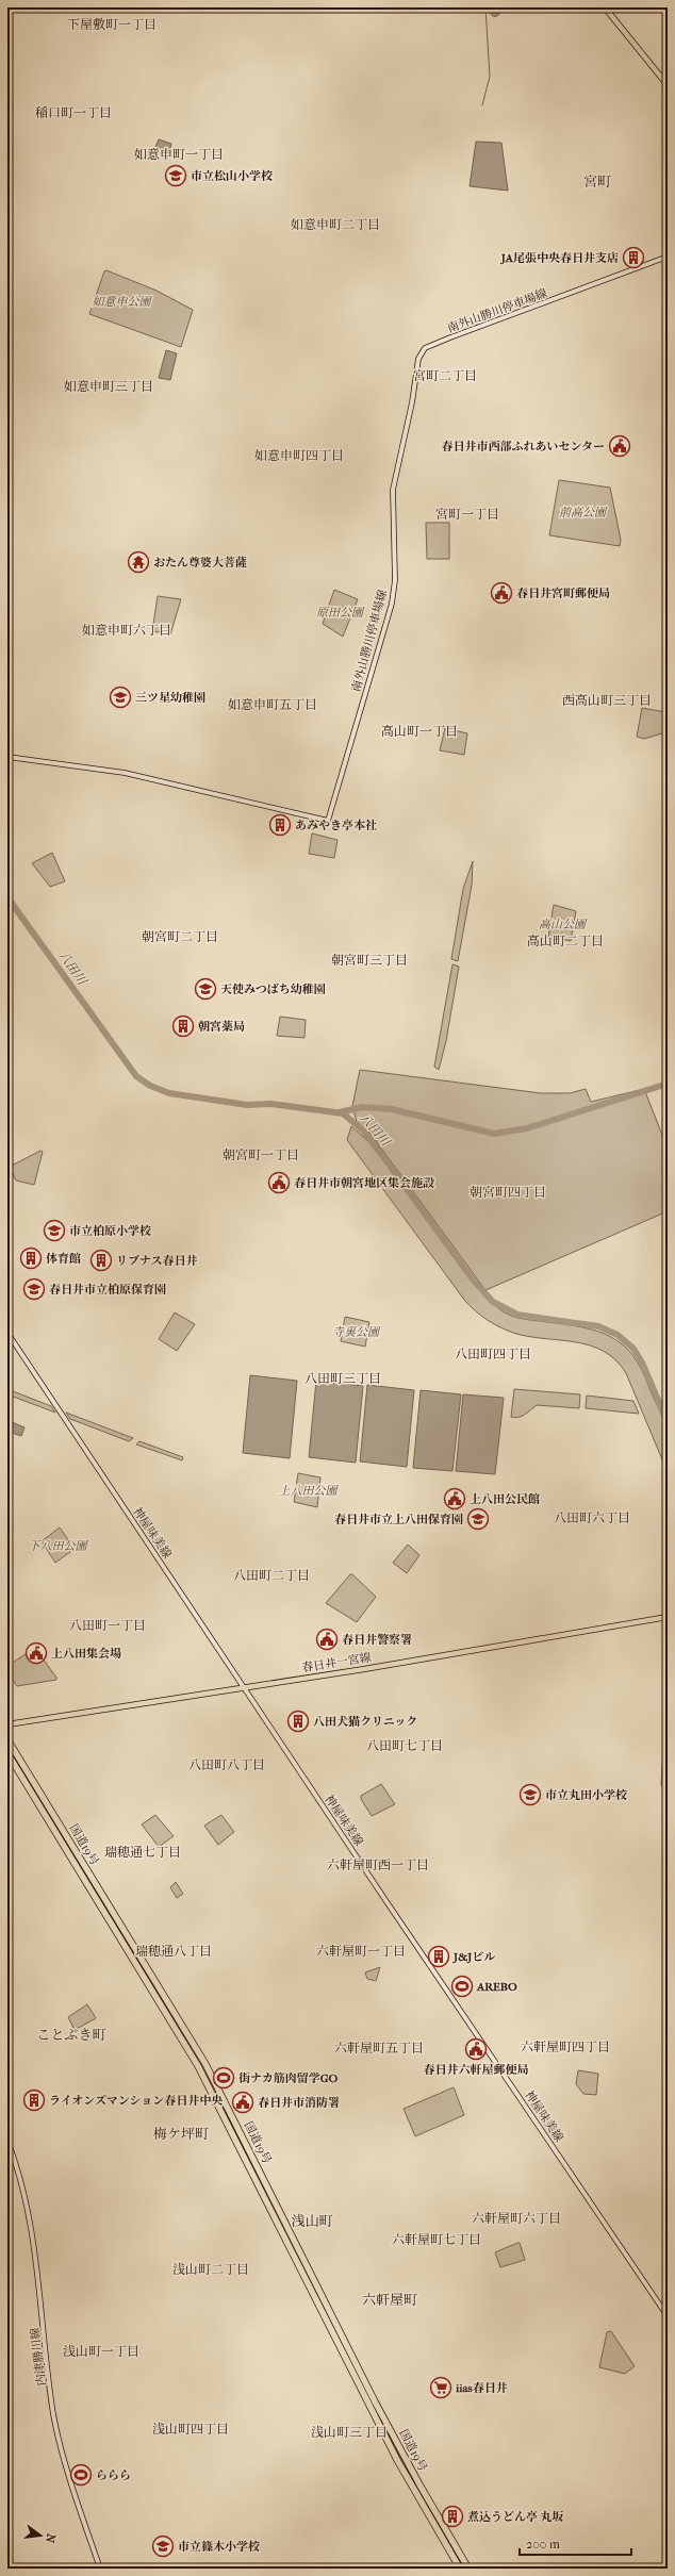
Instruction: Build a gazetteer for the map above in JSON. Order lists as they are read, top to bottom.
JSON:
{
  "streets": {
    "highway": ["国道19号"],
    "main road": [
      "南外山勝川停車場線",
      "神屋味美線",
      "春日井一宮線",
      "内津勝川線"
    ]
  },
  "crossings": [
    ["神屋味美線", "春日井一宮線"]
  ],
  "districts": [
    "下屋敷町一丁目",
    "稲口町一丁目",
    "如意申町一丁目",
    "宮町",
    "如意申町二丁目",
    "宮町二丁目",
    "如意申町三丁目",
    "如意申町四丁目",
    "宮町一丁目",
    "如意申町六丁目",
    "西高山町三丁目",
    "如意申町五丁目",
    "高山町一丁目",
    "朝宮町二丁目",
    "高山町二丁目",
    "朝宮町三丁目",
    "朝宮町一丁目",
    "朝宮町四丁目",
    "八田町四丁目",
    "八田町三丁目",
    "八田町六丁目",
    "八田町二丁目",
    "八田町一丁目",
    "八田町七丁目",
    "八田町八丁目",
    "瑞穂通七丁目",
    "六軒屋町西一丁目",
    "瑞穂通八丁目",
    "六軒屋町一丁目",
    "ことぶき町",
    "六軒屋町四丁目",
    "六軒屋町五丁目",
    "梅ケ坪町",
    "六軒屋町六丁目",
    "浅山町",
    "六軒屋町七丁目",
    "浅山町二丁目",
    "六軒屋町",
    "浅山町一丁目",
    "浅山町四丁目",
    "浅山町三丁目"
  ],
  "water": ["八田川"],
  "parks": [
    "如意申公園",
    "前高公園",
    "原田公園",
    "高山公園",
    "寺裏公園",
    "上八田公園",
    "下八田公園"
  ],
  "places": {
    "school or university": [
      "市立松山小学校",
      "三ツ星幼稚園",
      "天使みつばち幼稚園",
      "市立柏原小学校",
      "春日井市立柏原保育園",
      "春日井市立上八田保育園",
      "市立丸田小学校",
      "市立篠木小学校"
    ],
    "building": [
      "JA尾張中央春日井支店",
      "あみやき亭本社",
      "朝宮薬局",
      "体育館",
      "リブナス春日井",
      "八田犬猫クリニック",
      "J&Jビル",
      "ライオンズマンション春日井中央",
      "煮込うどん亭 丸坂"
    ],
    "public building": [
      "春日井市西部ふれあいセンター",
      "春日井宮町郵便局",
      "春日井市朝宮地区集会施設",
      "上八田公民館",
      "春日井警察署",
      "上八田集会場",
      "春日井六軒屋郵便局",
      "春日井市消防署"
    ],
    "temple": ["おたん尊婆大菩薩"],
    "sports": ["AREBO", "街ナカ筋肉留学GO", "ららら"],
    "supermarket": ["iias春日井"]
  },
  "scale_bar": "200 m",
  "north": "right"
}
